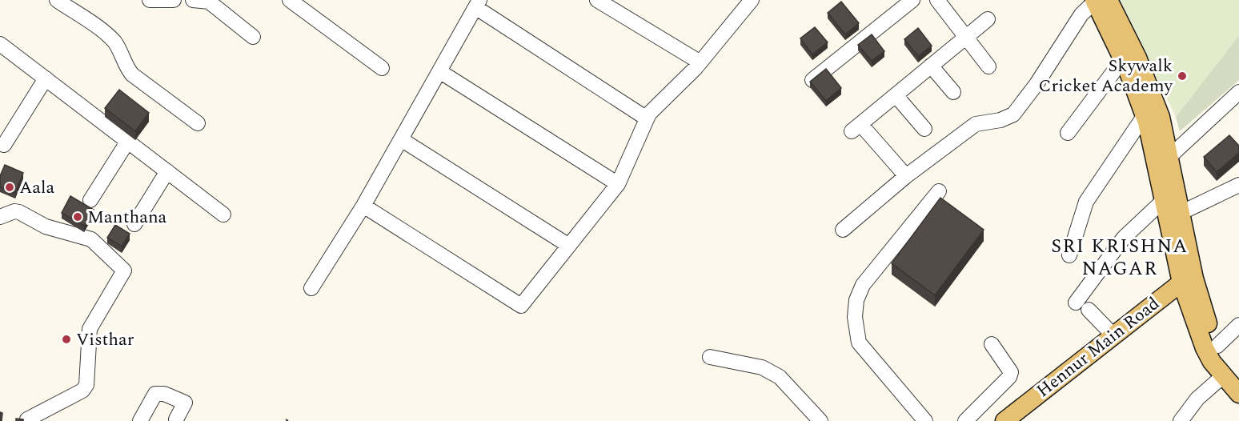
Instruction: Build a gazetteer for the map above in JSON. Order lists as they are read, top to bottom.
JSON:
{
  "streets": {
    "main road": ["Hennur Main Road"]
  },
  "districts": ["SRI KRISHNA NAGAR"],
  "places": [
    "Skywalk Cricket Academy",
    "Aala",
    "Manthana",
    "Visthar"
  ]
}
